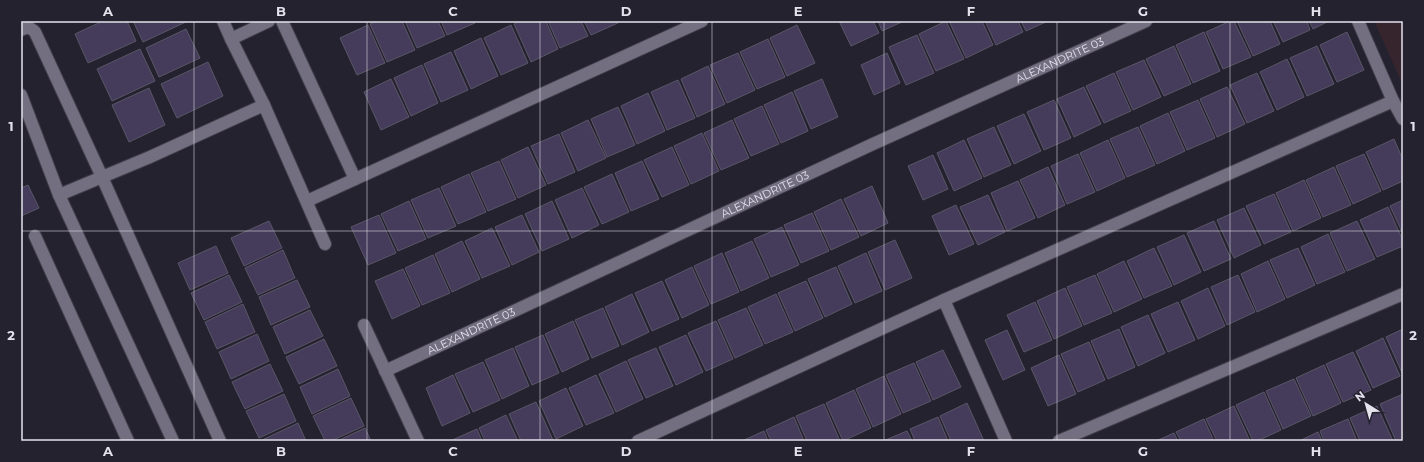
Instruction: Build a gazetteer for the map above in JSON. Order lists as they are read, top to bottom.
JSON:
{
  "streets": {
    "street": ["ALEXANDRITE 03"]
  },
  "north": "top left",
  "grid": {
    "columns": [
      "A",
      "B",
      "C",
      "D",
      "E",
      "F",
      "G",
      "H"
    ],
    "rows": ["1", "2"]
  }
}
